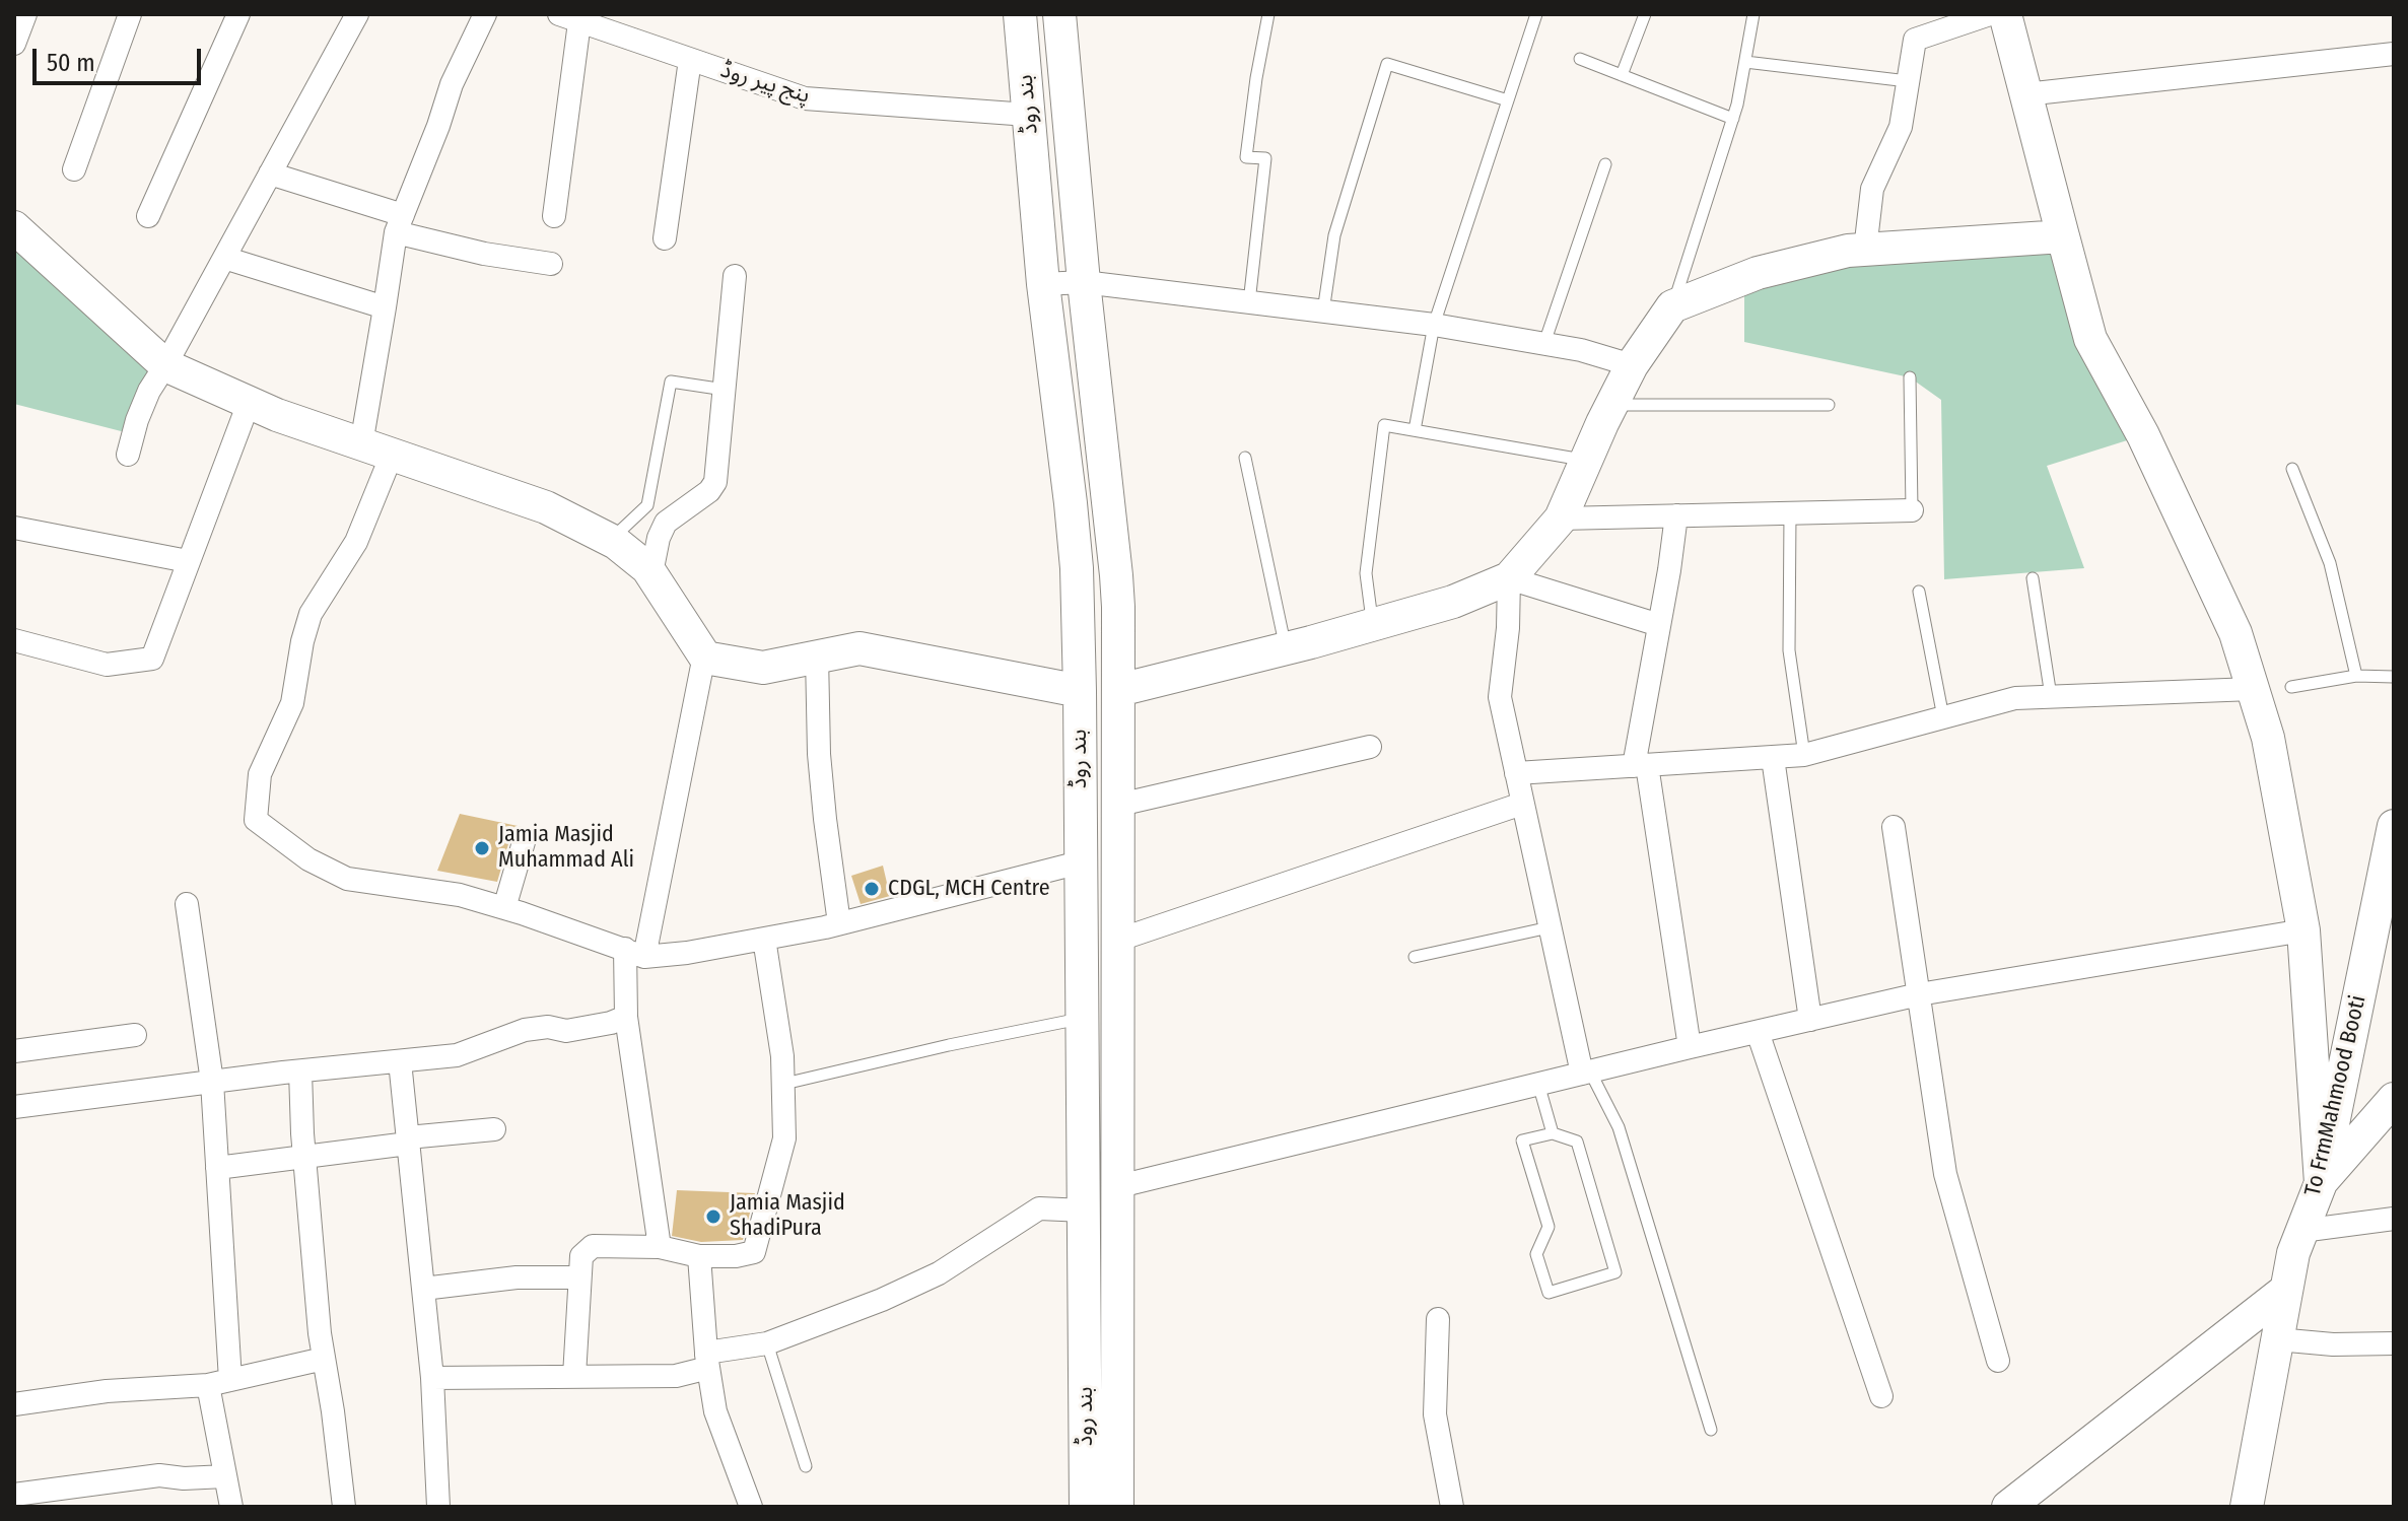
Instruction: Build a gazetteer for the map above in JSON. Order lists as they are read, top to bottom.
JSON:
{
  "streets": {
    "street": ["پنج پیر روڈ", "بند روڈ", "To FrmMahmood Booti"]
  },
  "crossings": [
    ["پنج پیر روڈ", "بند روڈ"]
  ],
  "places": ["Jamia Masjid Muhammad Ali", "CDGL, MCH Centre", "Jamia Masjid ShadiPura"],
  "scale_bar": "50 m"
}
